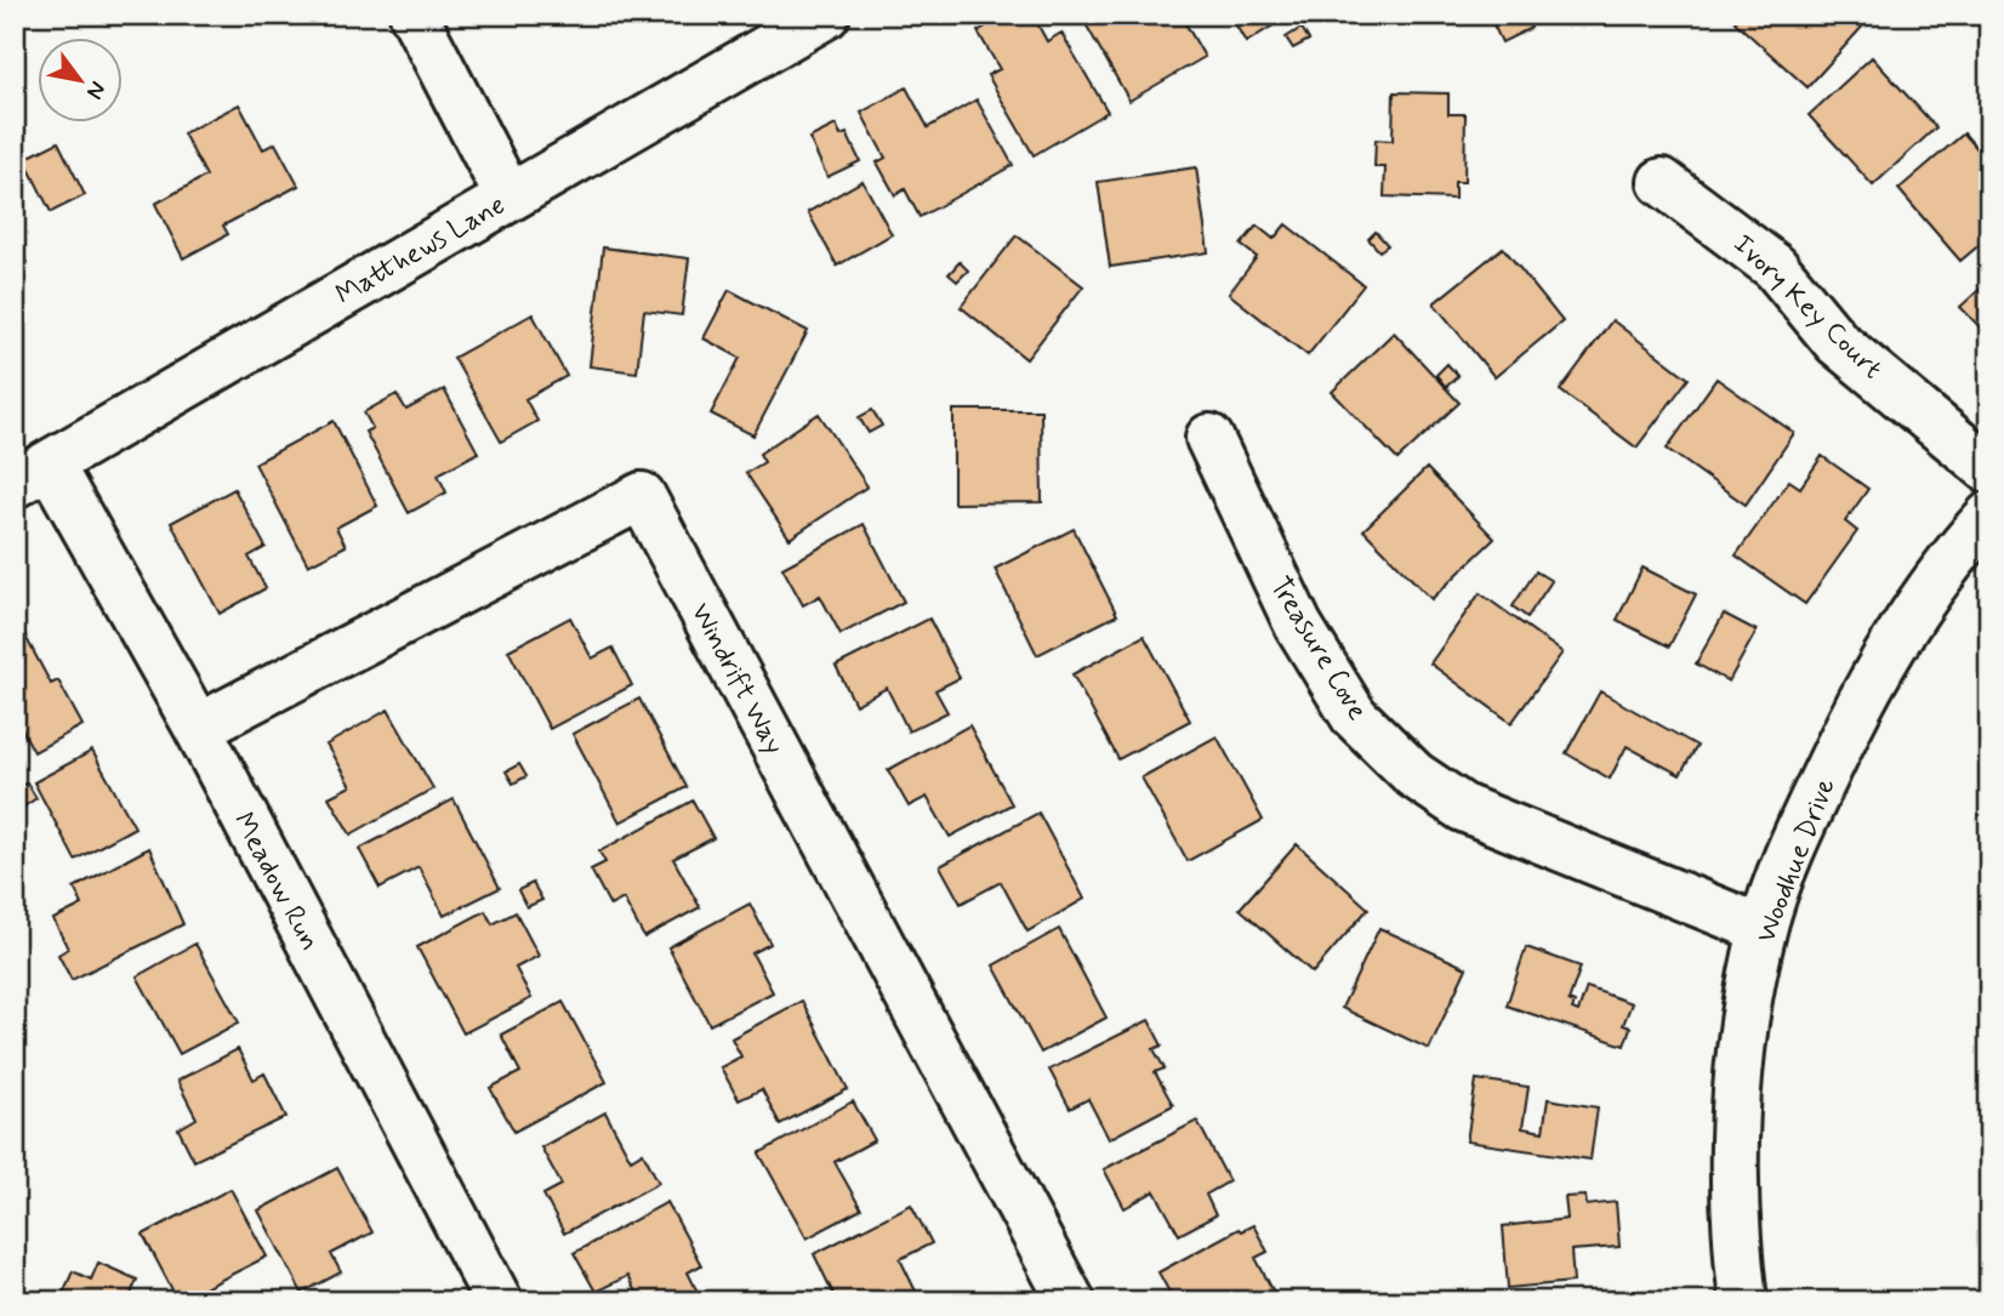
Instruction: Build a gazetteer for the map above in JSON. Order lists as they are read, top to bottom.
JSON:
{
  "streets": {
    "street": [
      "Matthews Lane",
      "Ivory Key Court",
      "Treasure Cove",
      "Windrift Way",
      "Woodhue Drive",
      "Meadow Run"
    ]
  },
  "crossings": [
    ["Matthews Lane", "Meadow Run"],
    ["Treasure Cove", "Woodhue Drive"],
    ["Windrift Way", "Meadow Run"]
  ],
  "north": "bottom right"
}
